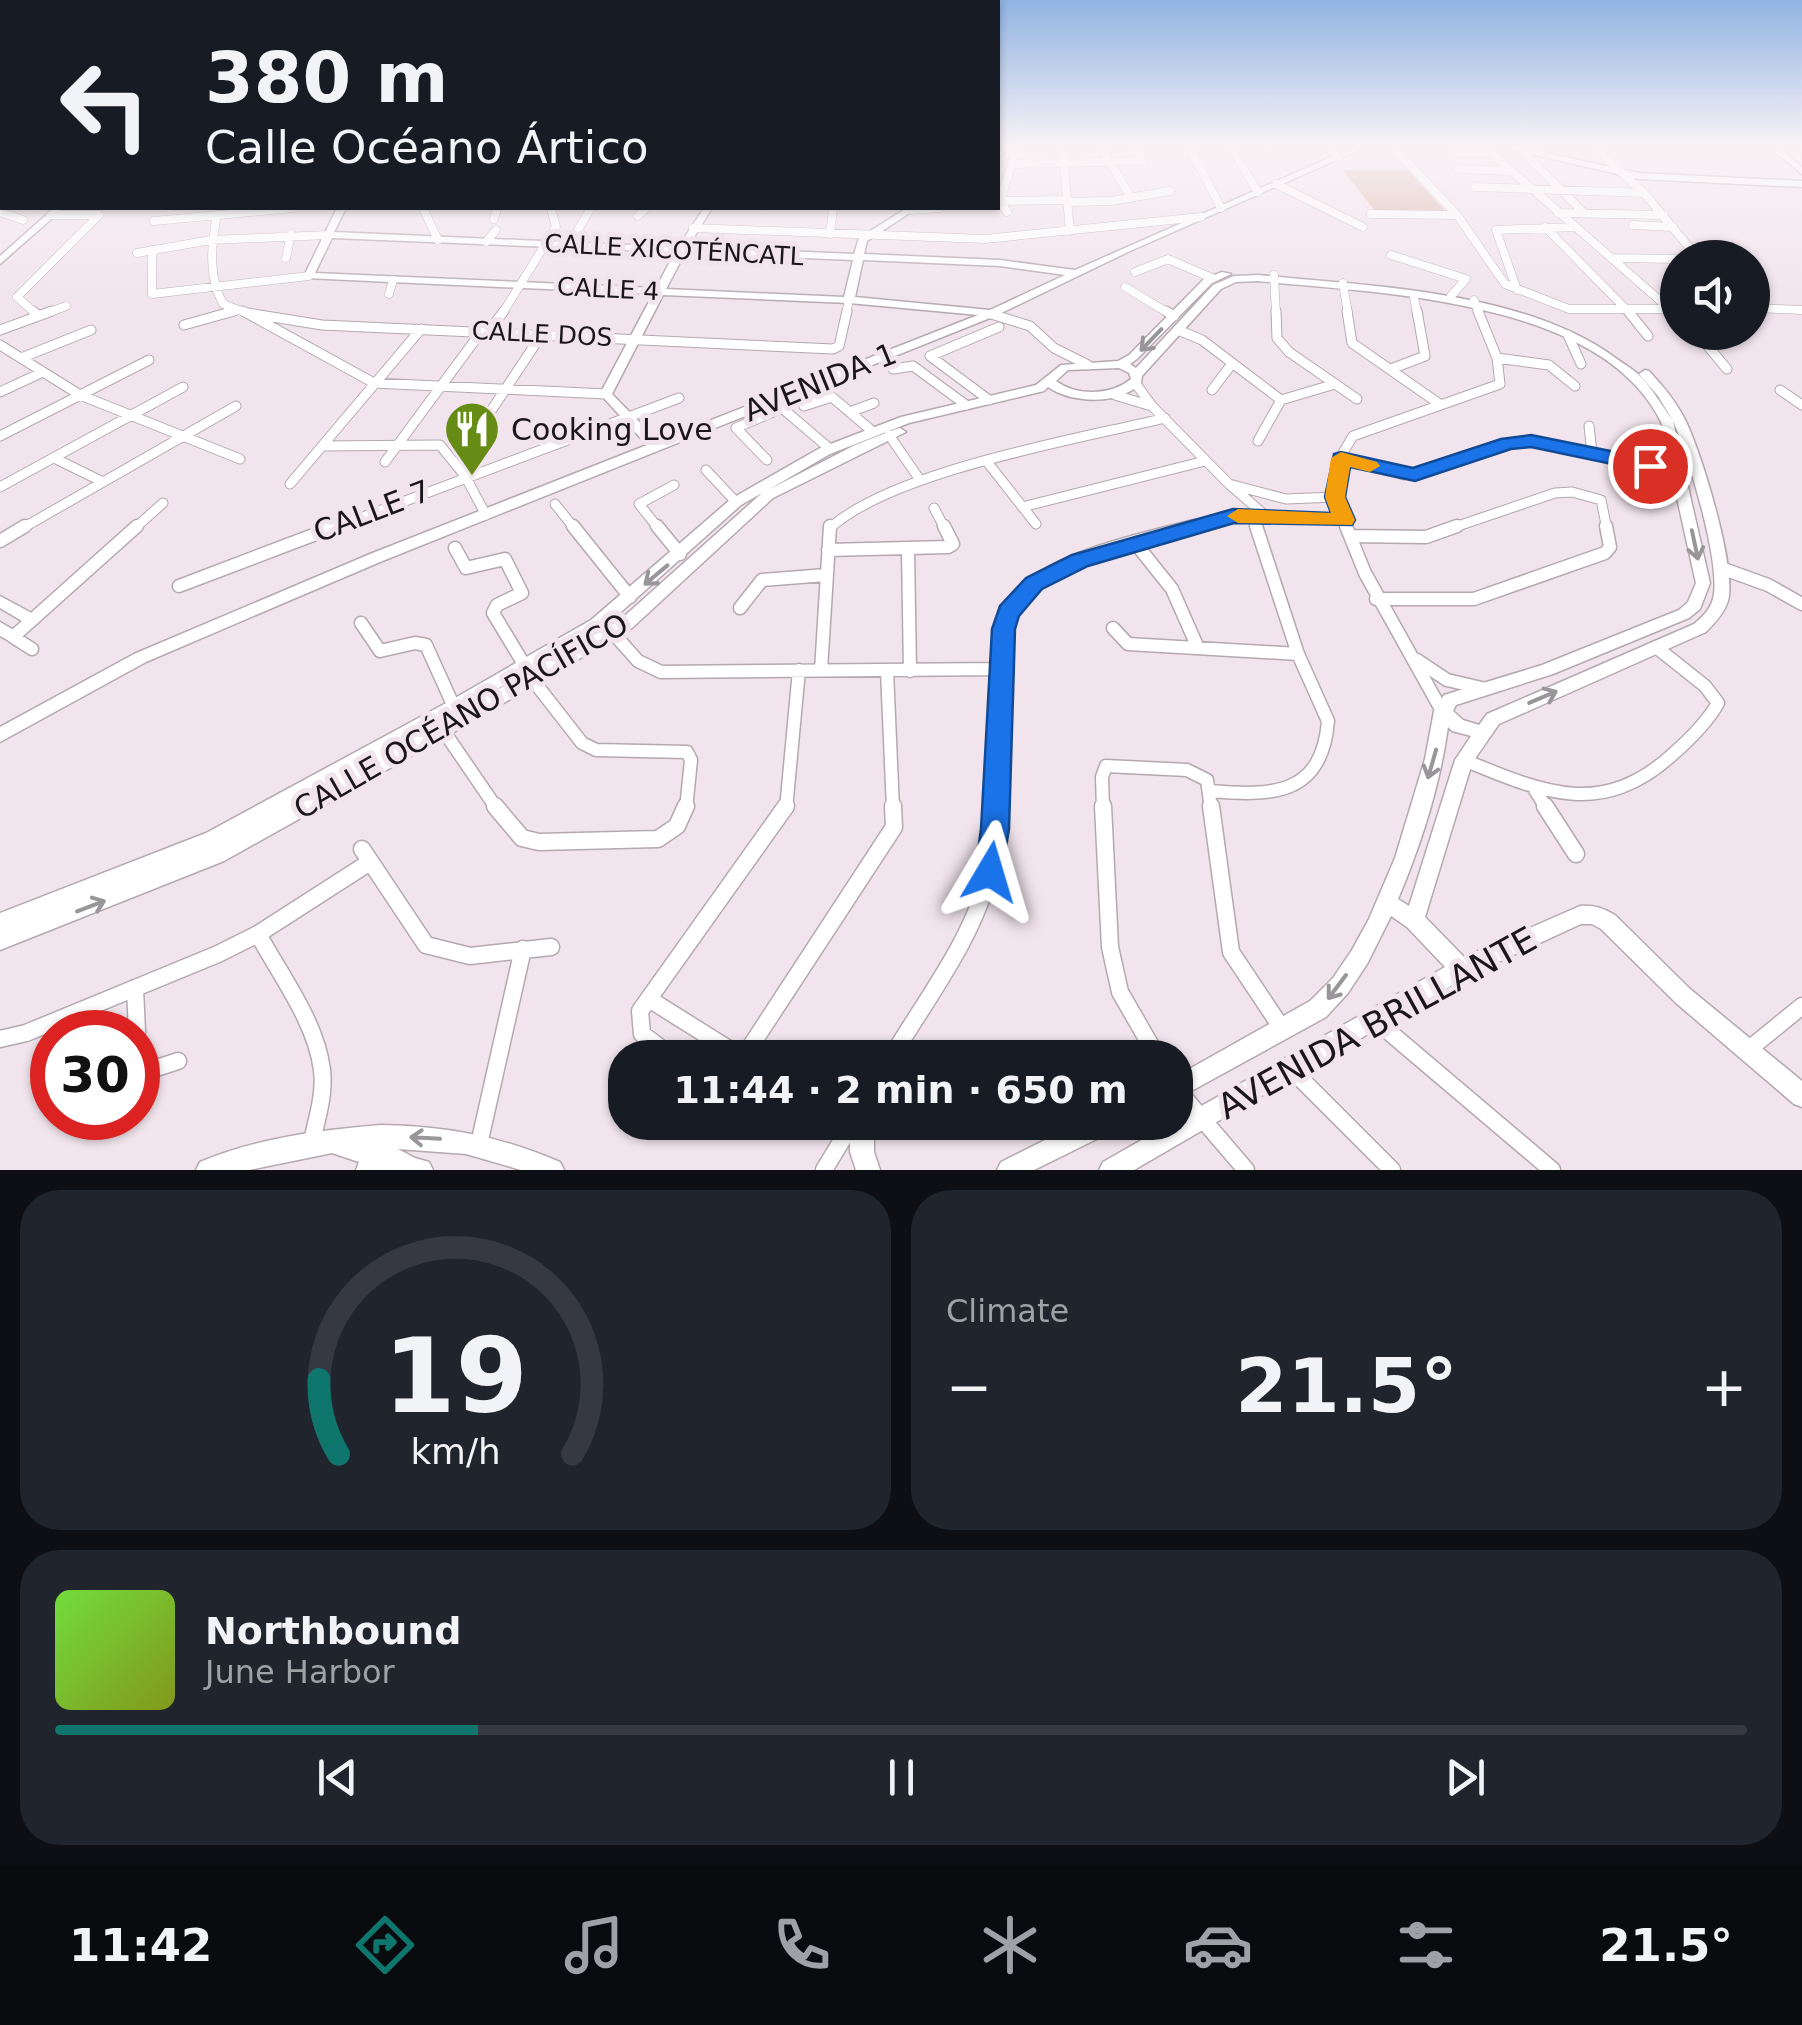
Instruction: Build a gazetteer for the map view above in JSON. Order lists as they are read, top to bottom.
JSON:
{
  "streets": {
    "street": [
      "CALLE XICOTÉNCATL",
      "CALLE 4",
      "CALLE DOS",
      "AVENIDA 1",
      "CALLE 7",
      "CALLE OCÉANO PACÍFICO",
      "AVENIDA BRILLANTE"
    ]
  },
  "crossings": [
    ["CALLE XICOTÉNCATL", "CALLE 4"],
    ["CALLE XICOTÉNCATL", "AVENIDA 1"],
    ["CALLE 4", "CALLE DOS"],
    ["CALLE 4", "AVENIDA 1"]
  ],
  "places": {
    "restaurant": ["Cooking Love"]
  },
  "page": {
    "turn": ["380 m", "Calle Océano Ártico"],
    "limit": "30",
    "trip": "11:44 · 2 min · 650 m",
    "tile": "Climate",
    "heat": ["−", "21.5°", "+"],
    "song": ["Northbound", "June Harbor"],
    "tabs": ["11:42", "21.5°"],
    "gauge": ["19", "km/h"]
  }
}
